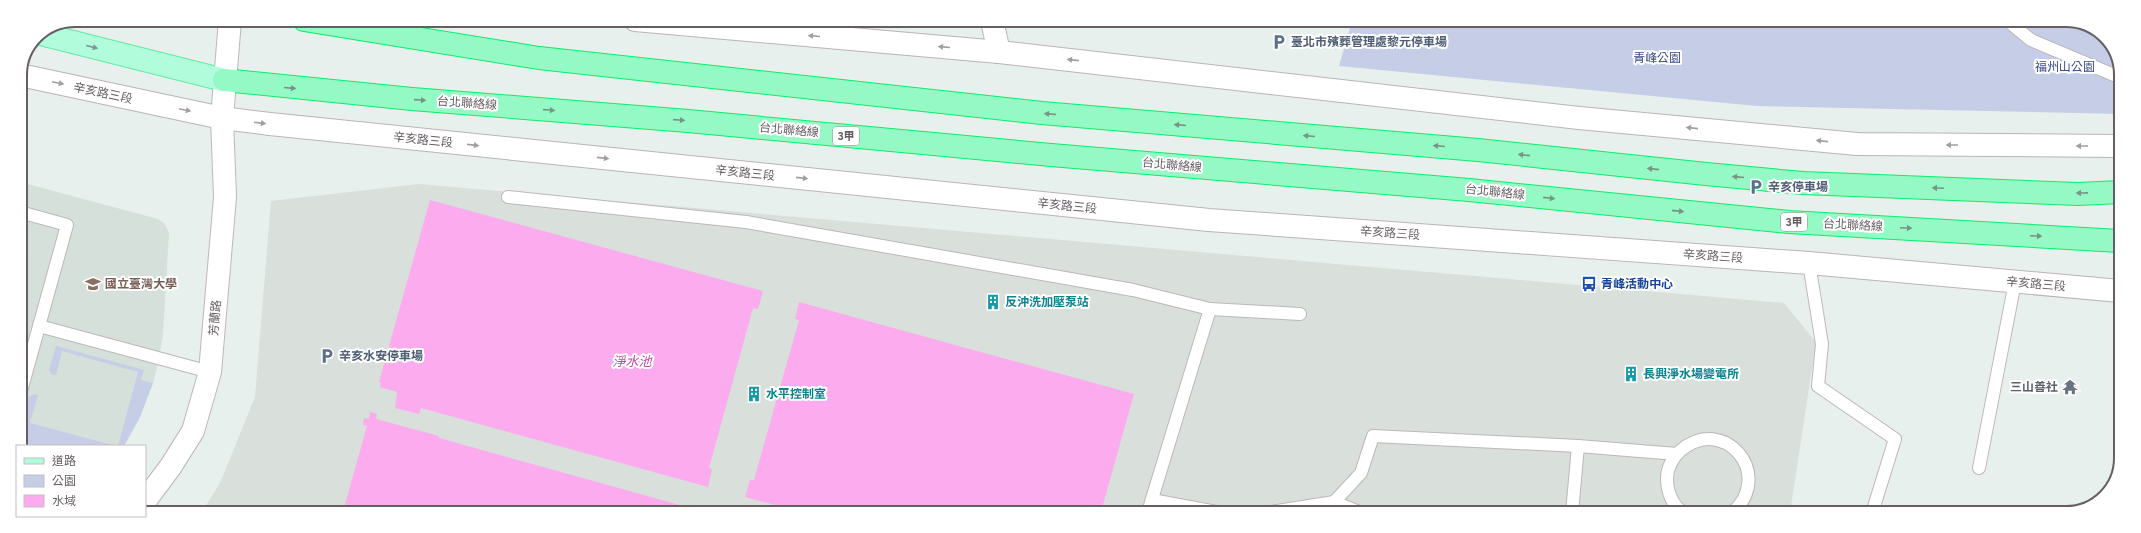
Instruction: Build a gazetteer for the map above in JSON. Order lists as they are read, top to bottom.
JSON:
{
  "streets": {
    "highway": ["台北聯絡線", "3甲"],
    "main road": ["辛亥路三段", "芳蘭路"]
  },
  "crossings": [
    ["辛亥路三段", "芳蘭路"],
    ["台北聯絡線", "芳蘭路"]
  ],
  "water": ["淨水池"],
  "parks": ["青峰公園", "福州山公園"],
  "places": {
    "parking": ["臺北市殯葬管理處黎元停車場", "辛亥停車場", "辛亥水安停車場"],
    "school or university": ["國立臺灣大學"],
    "bus stop": ["青峰活動中心"],
    "building": ["反沖洗加壓泵站", "長興淨水場變電所", "水平控制室"],
    "temple": ["三山善社"]
  },
  "legend": ["道路", "公園", "水域"]
}
